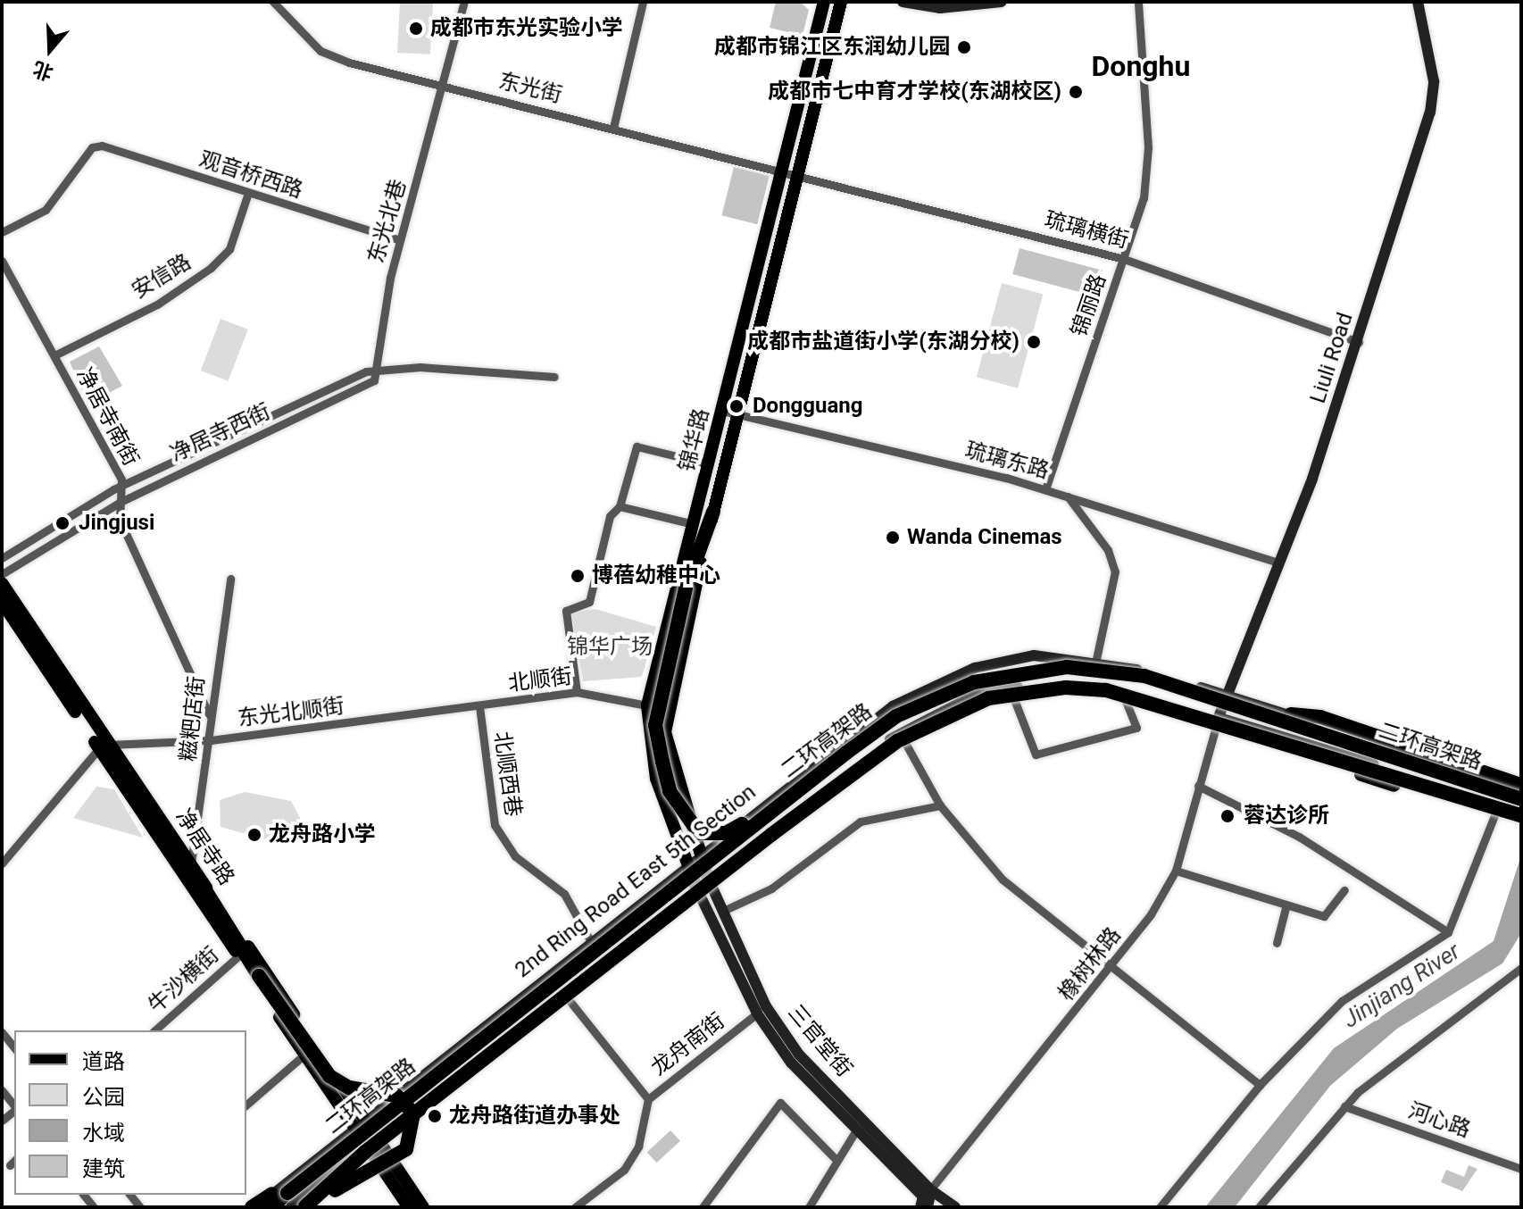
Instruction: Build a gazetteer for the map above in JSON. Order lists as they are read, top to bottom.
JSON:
{
  "streets": {
    "highway": ["二环高架路"],
    "main road": [
      "Liuli Road",
      "锦华路",
      "净居寺路",
      "2nd Ring Road East 5th Section",
      "三官堂街"
    ],
    "street": [
      "东光街",
      "观音桥西路",
      "东光北巷",
      "琉璃横街",
      "安信路",
      "锦丽路",
      "净居寺南街",
      "净居寺西街",
      "琉璃东路",
      "北顺街",
      "东光北顺街",
      "糍粑店街",
      "北顺西巷",
      "橡树林路",
      "牛沙横街",
      "龙舟南街",
      "河心路"
    ]
  },
  "crossings": [
    ["东光街", "东光北巷"],
    ["东光街", "琉璃横街"],
    ["东光街", "锦华路"],
    ["观音桥西路", "东光北巷"],
    ["观音桥西路", "安信路"],
    ["东光北巷", "净居寺西街"],
    ["琉璃横街", "锦丽路"],
    ["琉璃横街", "Liuli Road"],
    ["琉璃横街", "锦华路"],
    ["安信路", "净居寺南街"],
    ["锦丽路", "琉璃东路"],
    ["Liuli Road", "琉璃东路"],
    ["Liuli Road", "2nd Ring Road East 5th Section"],
    ["Liuli Road", "橡树林路"],
    ["净居寺南街", "净居寺西街"],
    ["净居寺南街", "糍粑店街"],
    ["锦华路", "琉璃东路"],
    ["锦华路", "北顺街"],
    ["锦华路", "2nd Ring Road East 5th Section"],
    ["锦华路", "三官堂街"],
    ["北顺街", "东光北顺街"],
    ["北顺街", "北顺西巷"],
    ["东光北顺街", "糍粑店街"],
    ["东光北顺街", "北顺西巷"],
    ["东光北顺街", "净居寺路"],
    ["糍粑店街", "净居寺路"],
    ["二环高架路", "2nd Ring Road East 5th Section"],
    ["北顺西巷", "2nd Ring Road East 5th Section"],
    ["净居寺路", "2nd Ring Road East 5th Section"],
    ["净居寺路", "牛沙横街"],
    ["2nd Ring Road East 5th Section", "橡树林路"],
    ["2nd Ring Road East 5th Section", "三官堂街"],
    ["橡树林路", "三官堂街"],
    ["三官堂街", "龙舟南街"]
  ],
  "districts": ["Donghu"],
  "water": ["Jinjiang River"],
  "parks": ["锦华广场"],
  "places": [
    "成都市东光实验小学",
    "成都市锦江区东润幼儿园",
    "成都市七中育才学校(东湖校区)",
    "成都市盐道街小学(东湖分校)",
    "Dongguang",
    "Jingjusi",
    "Wanda Cinemas",
    "博蓓幼稚中心",
    "蓉达诊所",
    "龙舟路小学",
    "龙舟路街道办事处"
  ],
  "legend": [
    "道路",
    "公园",
    "水域",
    "建筑"
  ],
  "north": "bottom"
}
